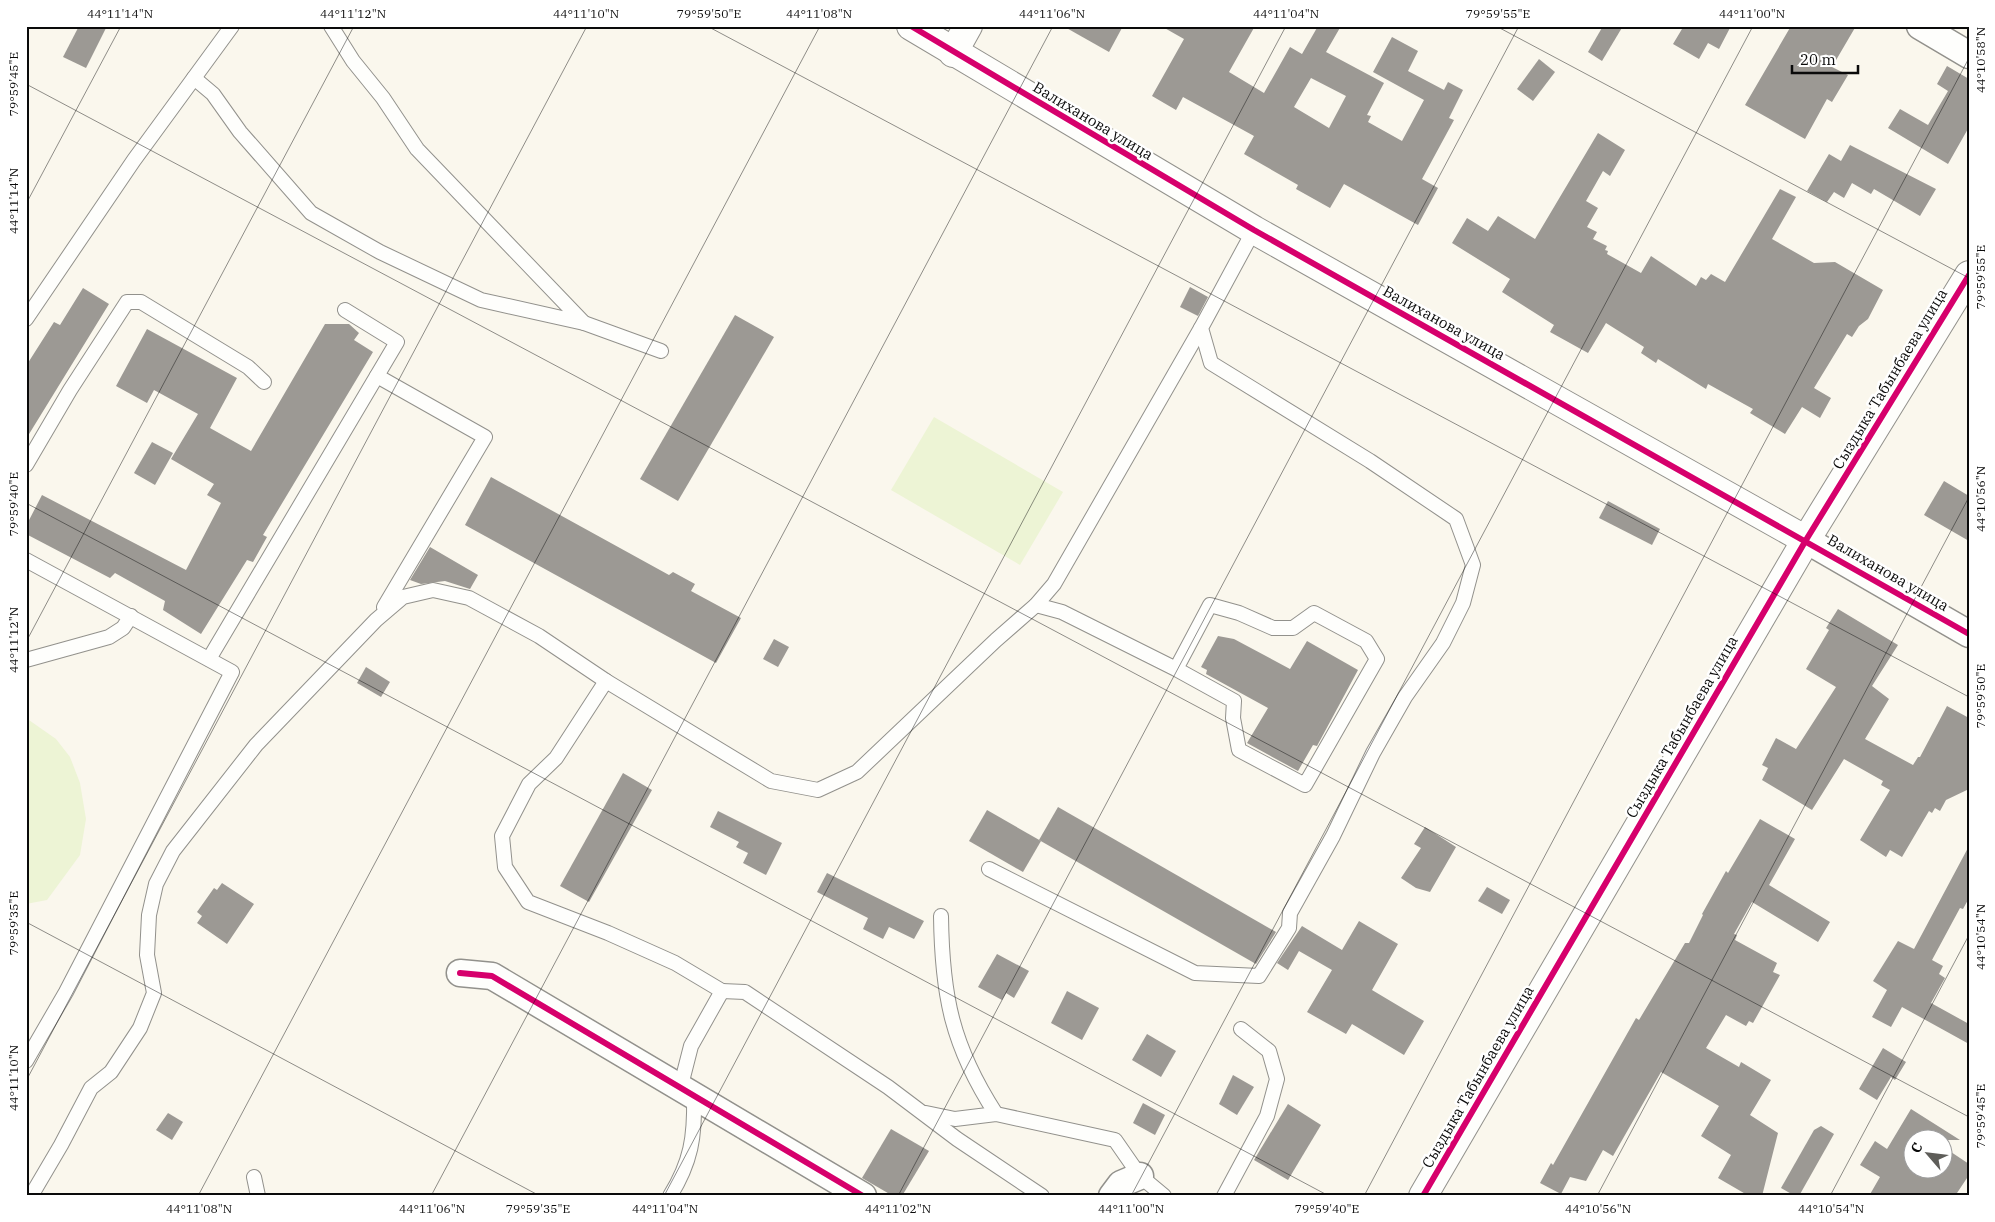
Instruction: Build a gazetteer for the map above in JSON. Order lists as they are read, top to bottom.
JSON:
{
  "streets": {
    "street": ["Валиханова улица", "Сыздыка Табынбаева улица"]
  },
  "crossings": [
    ["Валиханова улица", "Сыздыка Табынбаева улица"]
  ],
  "scale_bar": "20 m",
  "north": "top left",
  "coordinates": [
    "44°11'14\"N",
    "44°11'12\"N",
    "44°11'10\"N",
    "79°59'50\"E",
    "44°11'08\"N",
    "44°11'06\"N",
    "44°11'04\"N",
    "79°59'55\"E",
    "44°11'00\"N",
    "44°10'58\"N",
    "79°59'45\"E",
    "44°10'56\"N",
    "79°59'40\"E",
    "79°59'35\"E",
    "44°10'54\"N",
    "44°11'02\"N"
  ]
}
